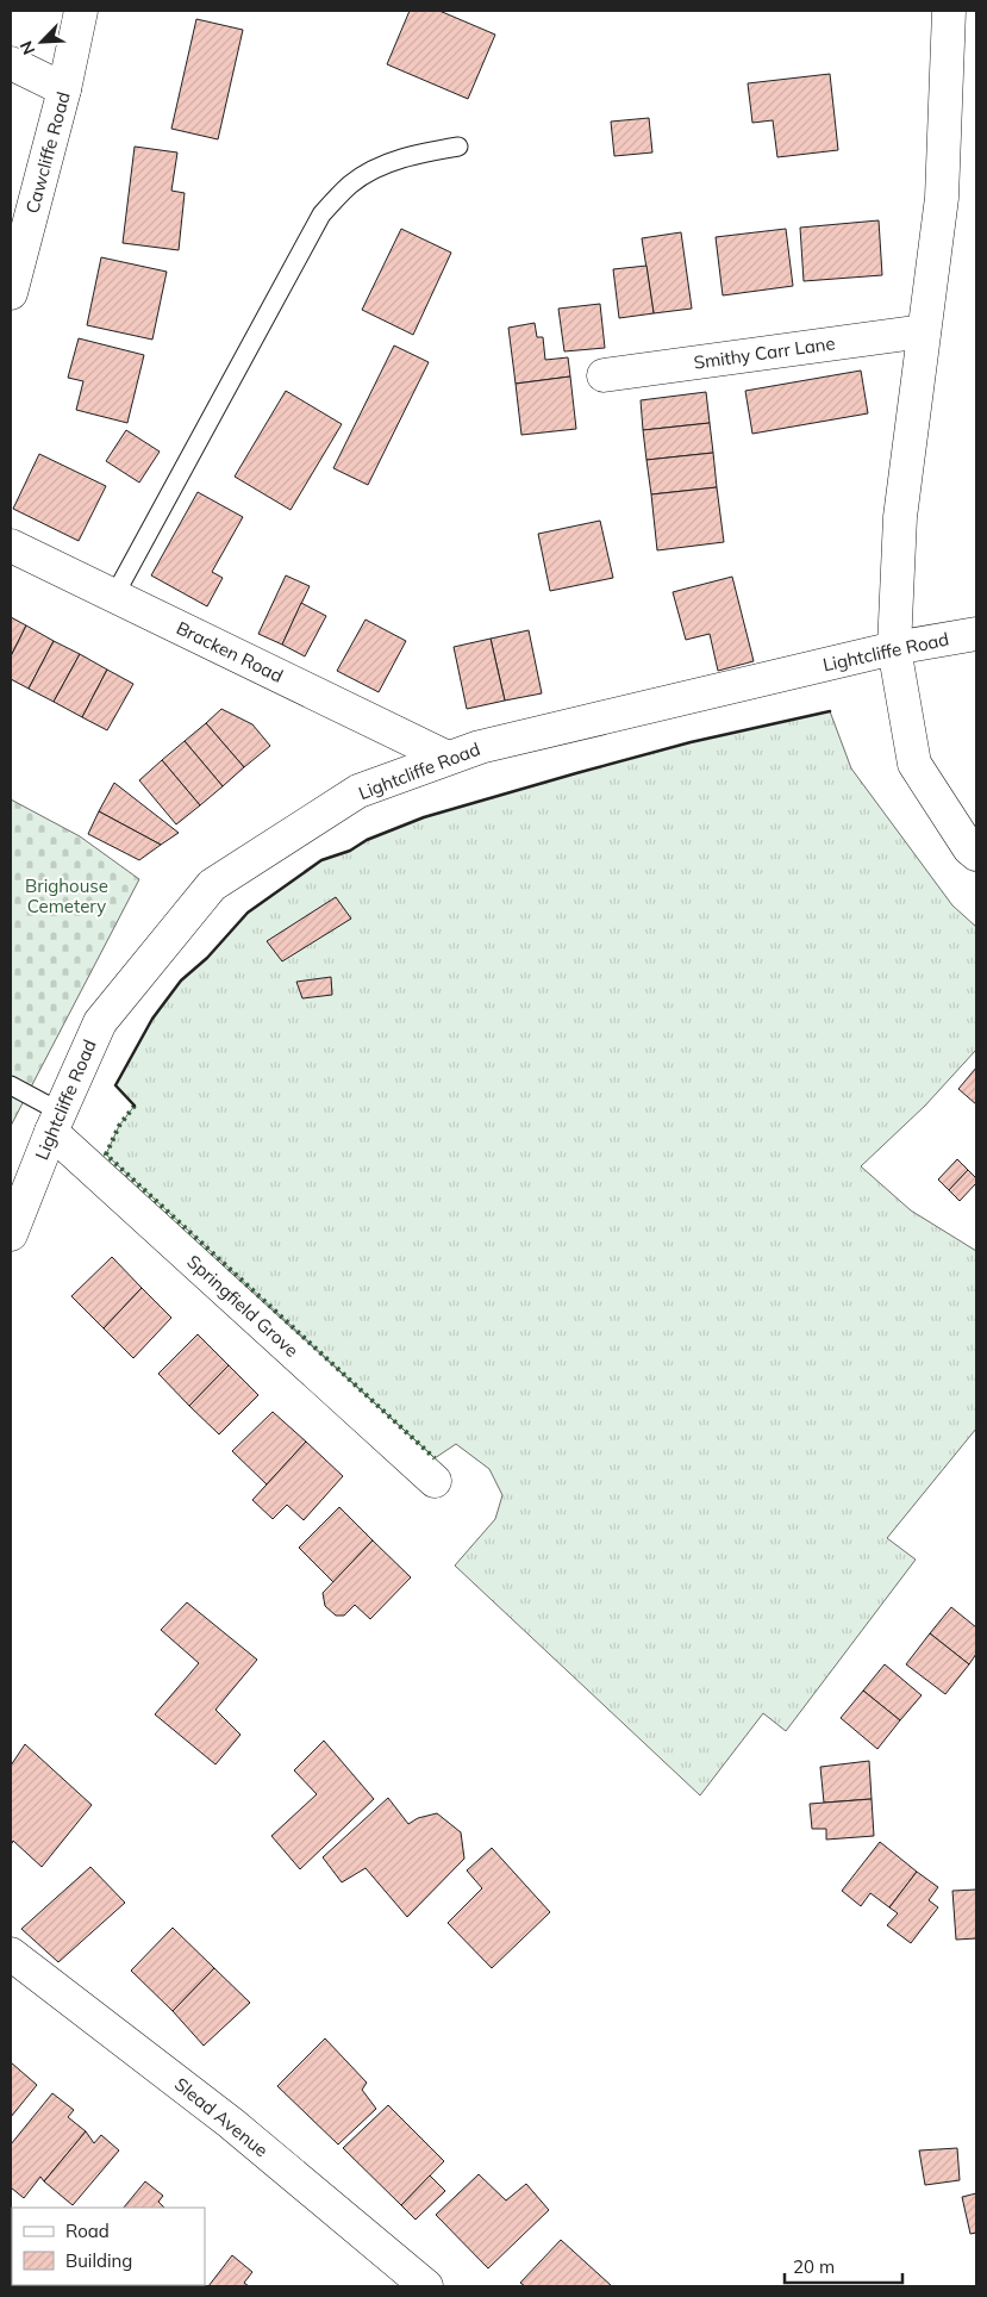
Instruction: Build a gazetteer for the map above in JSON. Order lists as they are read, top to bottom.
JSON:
{
  "streets": {
    "street": [
      "Cawcliffe Road",
      "Smithy Carr Lane",
      "Bracken Road",
      "Lightcliffe Road",
      "Springfield Grove",
      "Slead Avenue"
    ]
  },
  "crossings": [
    ["Bracken Road", "Lightcliffe Road"],
    ["Lightcliffe Road", "Springfield Grove"]
  ],
  "parks": ["Brighouse Cemetery"],
  "legend": ["Road", "Building"],
  "scale_bar": "20 m",
  "north": "bottom left"
}
